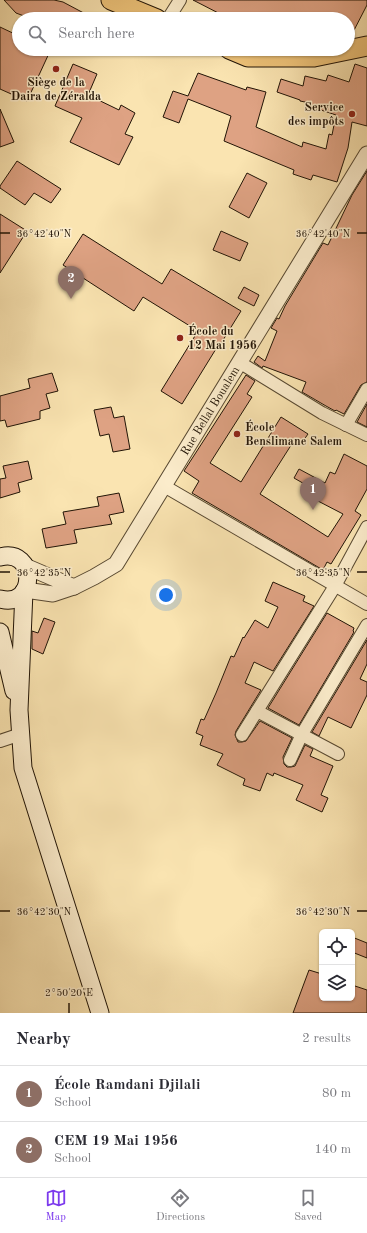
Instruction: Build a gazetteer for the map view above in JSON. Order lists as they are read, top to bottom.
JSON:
{
  "streets": {
    "street": ["Rue Bellal Boualem"]
  },
  "places": [
    "Siège de la Daira de Zéralda",
    "Service des impôts",
    "École du 12 Mai 1956",
    "École Benslimane Salem"
  ],
  "page": {
    "search": "Search here",
    "pins": ["2", "1"],
    "heading": ["Nearby", "2 results"],
    "list": [
      {
        "mark": "1",
        "name": "École Ramdani Djilali",
        "note": "School",
        "value": "80 m"
      },
      {
        "mark": "2",
        "name": "CEM 19 Mai 1956",
        "note": "School",
        "value": "140 m"
      }
    ],
    "nav": ["Map", "Directions", "Saved"]
  },
  "coordinates": [
    "36°42'40\"N",
    "36°42'35\"N",
    "36°42'30\"N",
    "2°50'20\"E"
  ]
}
